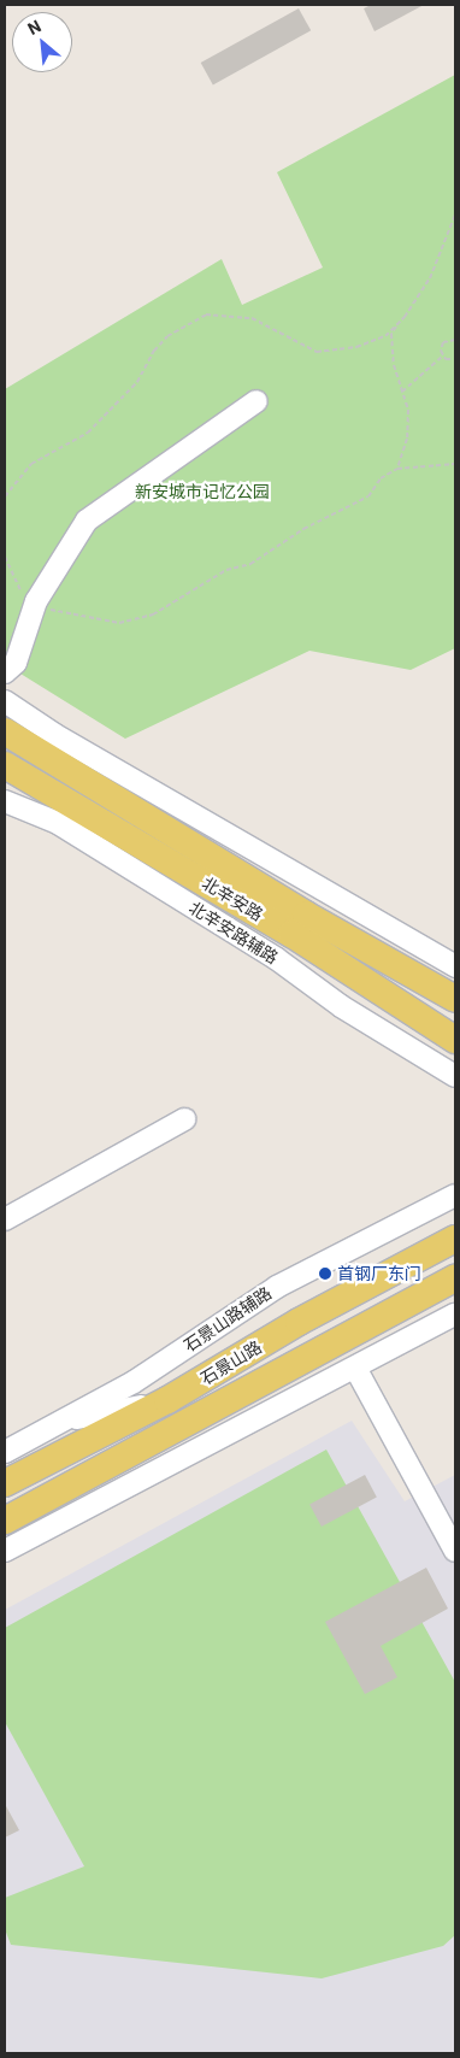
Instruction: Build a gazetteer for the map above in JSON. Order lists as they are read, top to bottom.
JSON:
{
  "streets": {
    "main road": ["北辛安路", "石景山路"],
    "street": ["北辛安路辅路", "石景山路辅路"]
  },
  "parks": ["新安城市记忆公园"],
  "places": ["首钢厂东门"],
  "north": "top left"
}
